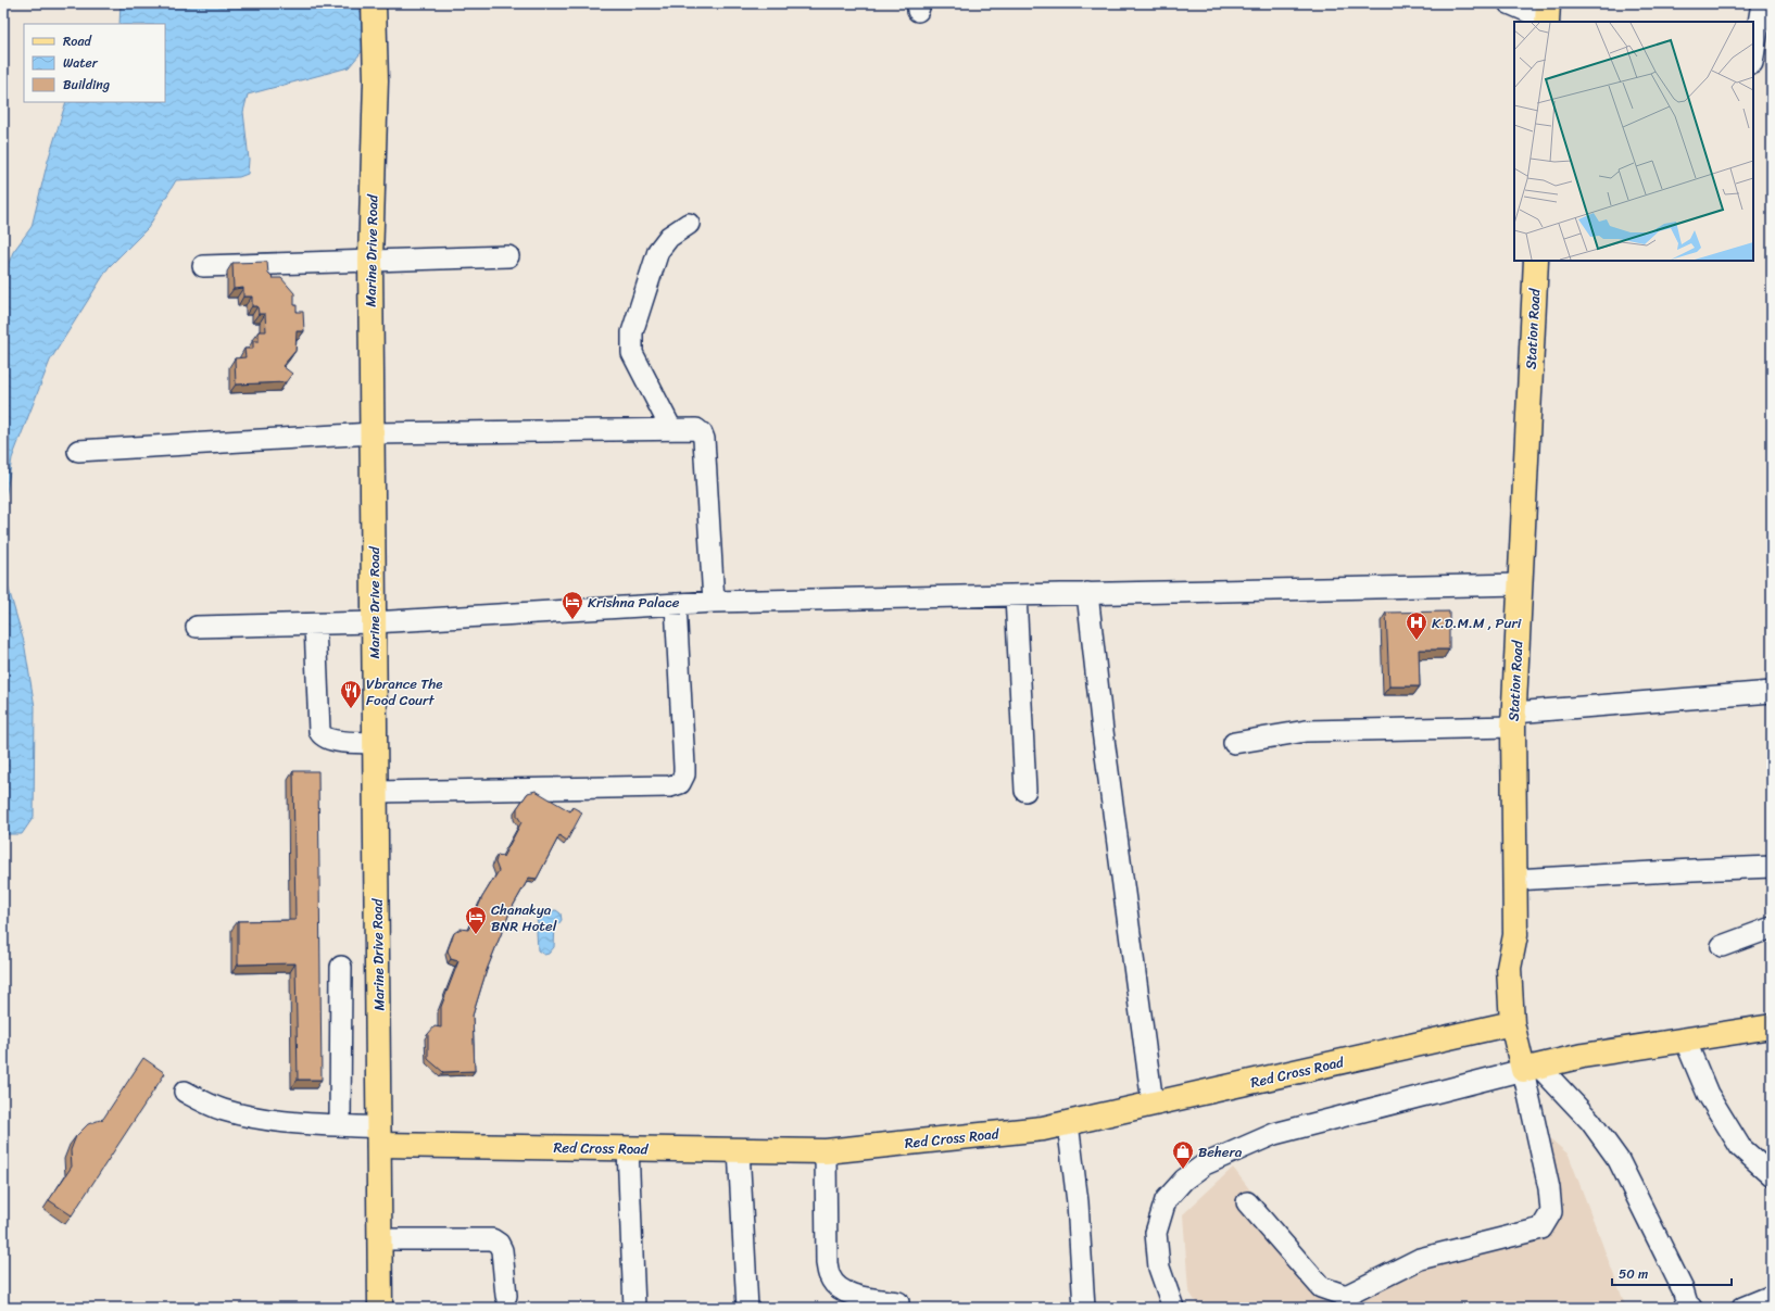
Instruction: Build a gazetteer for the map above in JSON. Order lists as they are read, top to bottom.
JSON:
{
  "streets": {
    "main road": ["Marine Drive Road", "Station Road", "Red Cross Road"]
  },
  "crossings": [
    ["Marine Drive Road", "Red Cross Road"],
    ["Station Road", "Red Cross Road"]
  ],
  "places": {
    "hotel": ["Krishna Palace", "Chanakya BNR Hotel"],
    "hospital": ["K.D.M.M , Puri"],
    "restaurant": ["Vbrance The Food Court"],
    "shop": ["Behera"]
  },
  "legend": ["Road", "Water", "Building"],
  "scale_bar": "50 m"
}
